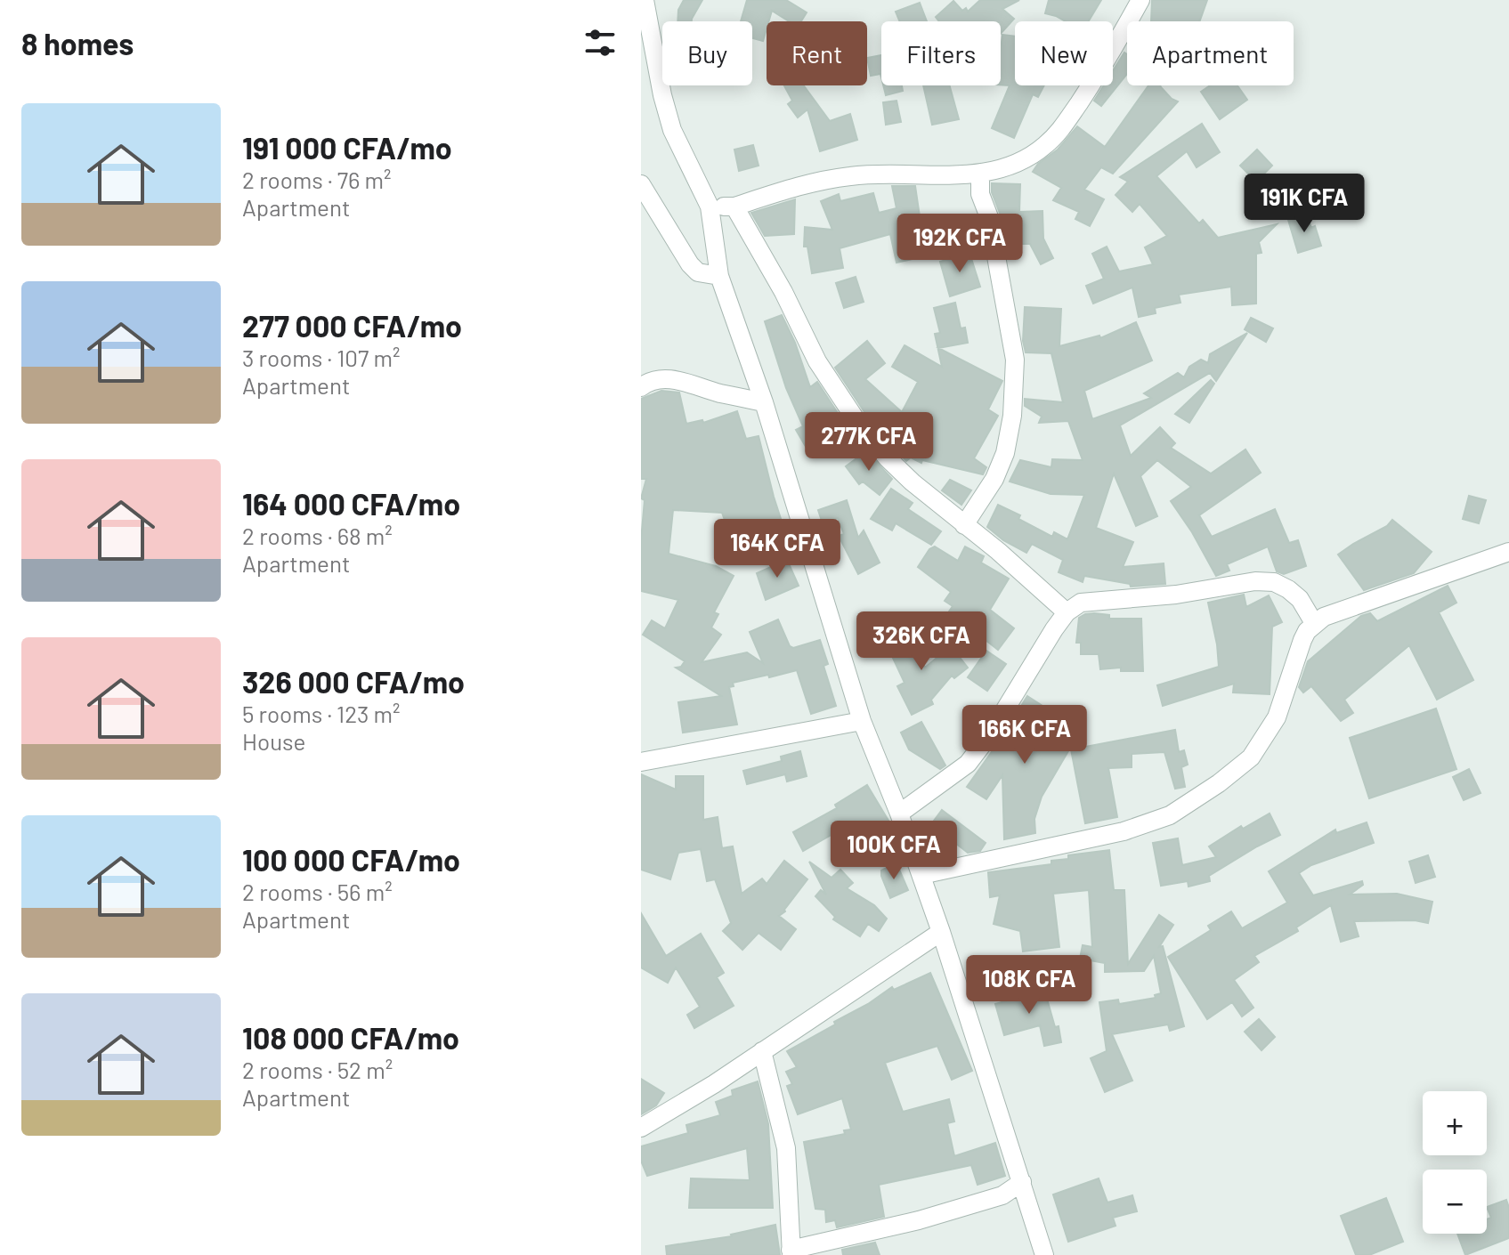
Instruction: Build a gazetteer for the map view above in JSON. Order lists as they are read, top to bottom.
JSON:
{
  "page": {
    "heading": "8 homes",
    "chip": [
      "Buy",
      "Rent",
      "Filters",
      "New",
      "Apartment"
    ],
    "list": [
      {
        "name": "191 000 CFA/mo",
        "note": "2 rooms · 76 m² · Apartment"
      },
      {
        "name": "277 000 CFA/mo",
        "note": "3 rooms · 107 m² · Apartment"
      },
      {
        "name": "164 000 CFA/mo",
        "note": "2 rooms · 68 m² · Apartment"
      },
      {
        "name": "326 000 CFA/mo",
        "note": "5 rooms · 123 m² · House"
      },
      {
        "name": "100 000 CFA/mo",
        "note": "2 rooms · 56 m² · Apartment"
      },
      {
        "name": "108 000 CFA/mo",
        "note": "2 rooms · 52 m² · Apartment"
      }
    ],
    "price": [
      "191K CFA",
      "192K CFA",
      "277K CFA",
      "164K CFA",
      "326K CFA",
      "166K CFA",
      "100K CFA",
      "108K CFA"
    ],
    "map_buttons": ["+", "−"]
  }
}
